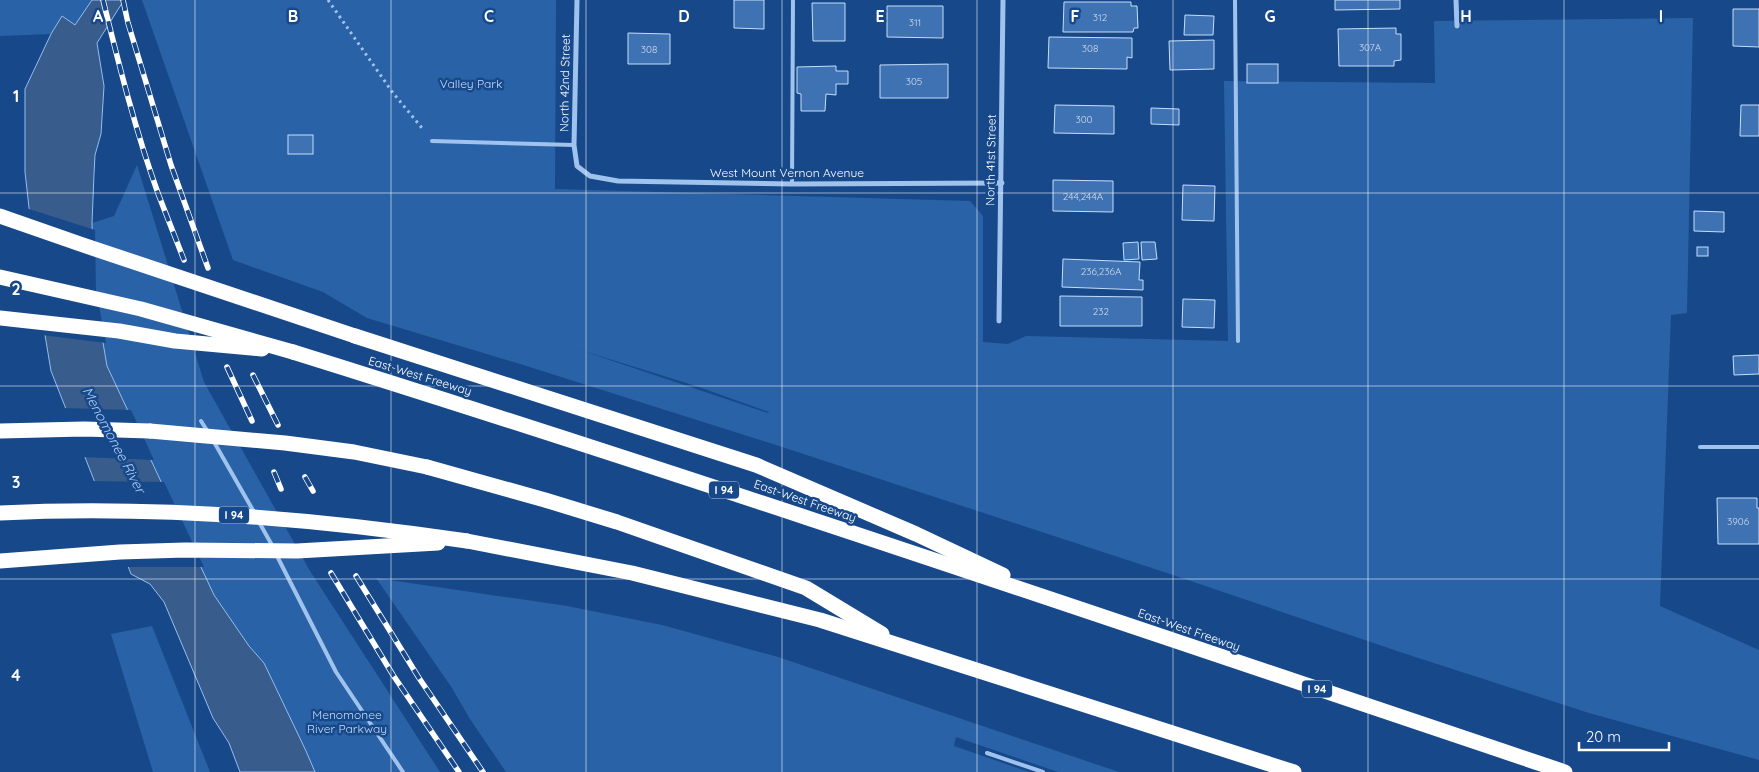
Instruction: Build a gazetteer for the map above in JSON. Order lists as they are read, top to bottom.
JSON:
{
  "streets": {
    "highway": ["East-West Freeway", "I 94"],
    "street": ["North 42nd Street", "North 41st Street", "West Mount Vernon Avenue"]
  },
  "crossings": [
    ["North 42nd Street", "West Mount Vernon Avenue"],
    ["North 41st Street", "West Mount Vernon Avenue"]
  ],
  "water": ["Menomonee River"],
  "parks": ["Valley Park", "Menomonee River Parkway"],
  "house_numbers": [
    "312",
    "311",
    "307A",
    "308",
    "308",
    "305",
    "300",
    "244,244A",
    "236,236A",
    "232",
    "3906"
  ],
  "scale_bar": "20 m",
  "grid": {
    "columns": [
      "A",
      "B",
      "C",
      "D",
      "E",
      "F",
      "G",
      "H",
      "I"
    ],
    "rows": [
      "1",
      "2",
      "3",
      "4"
    ]
  }
}
